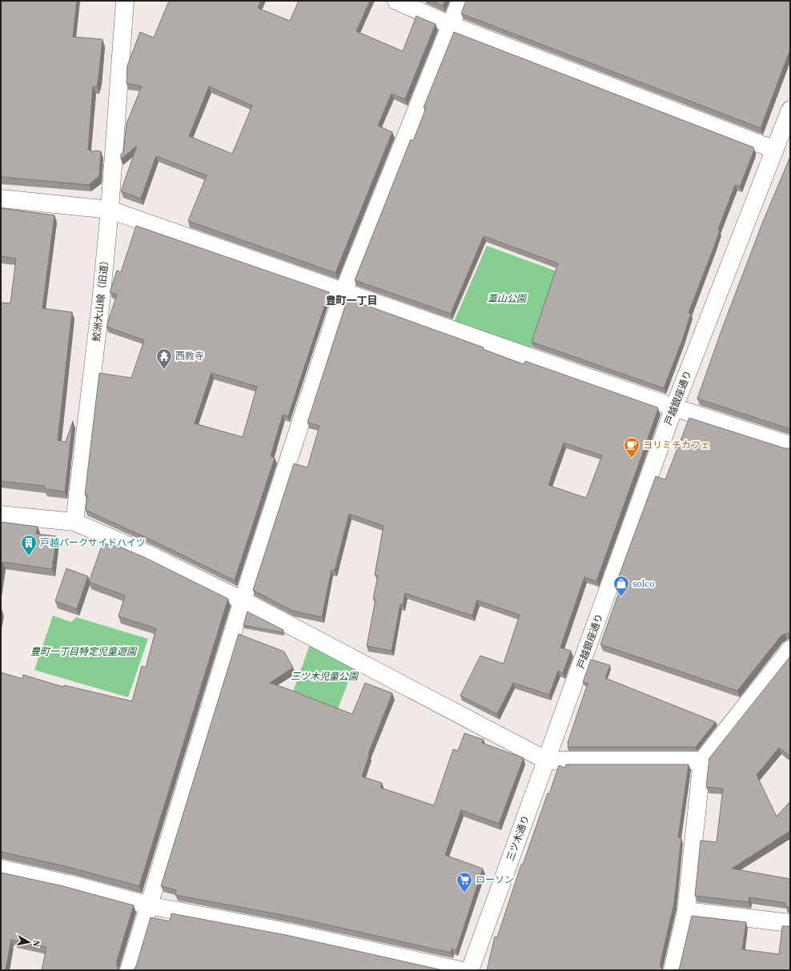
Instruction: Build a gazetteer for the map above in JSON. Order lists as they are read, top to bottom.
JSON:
{
  "streets": {
    "street": ["鮫洲大山線（旧道）", "戸越銀座通り", "三ツ木通り"]
  },
  "crossings": [
    ["戸越銀座通り", "三ツ木通り"]
  ],
  "districts": ["豊町一丁目"],
  "parks": ["葦山公園", "豊町一丁目特定児童遊園", "三ツ木児童公園"],
  "places": {
    "temple": ["西教寺"],
    "cafe": ["ヨリミチカフェ"],
    "building": ["戸越パークサイドハイツ"],
    "shop": ["solco"],
    "supermarket": ["ローソン"]
  },
  "north": "right"
}
